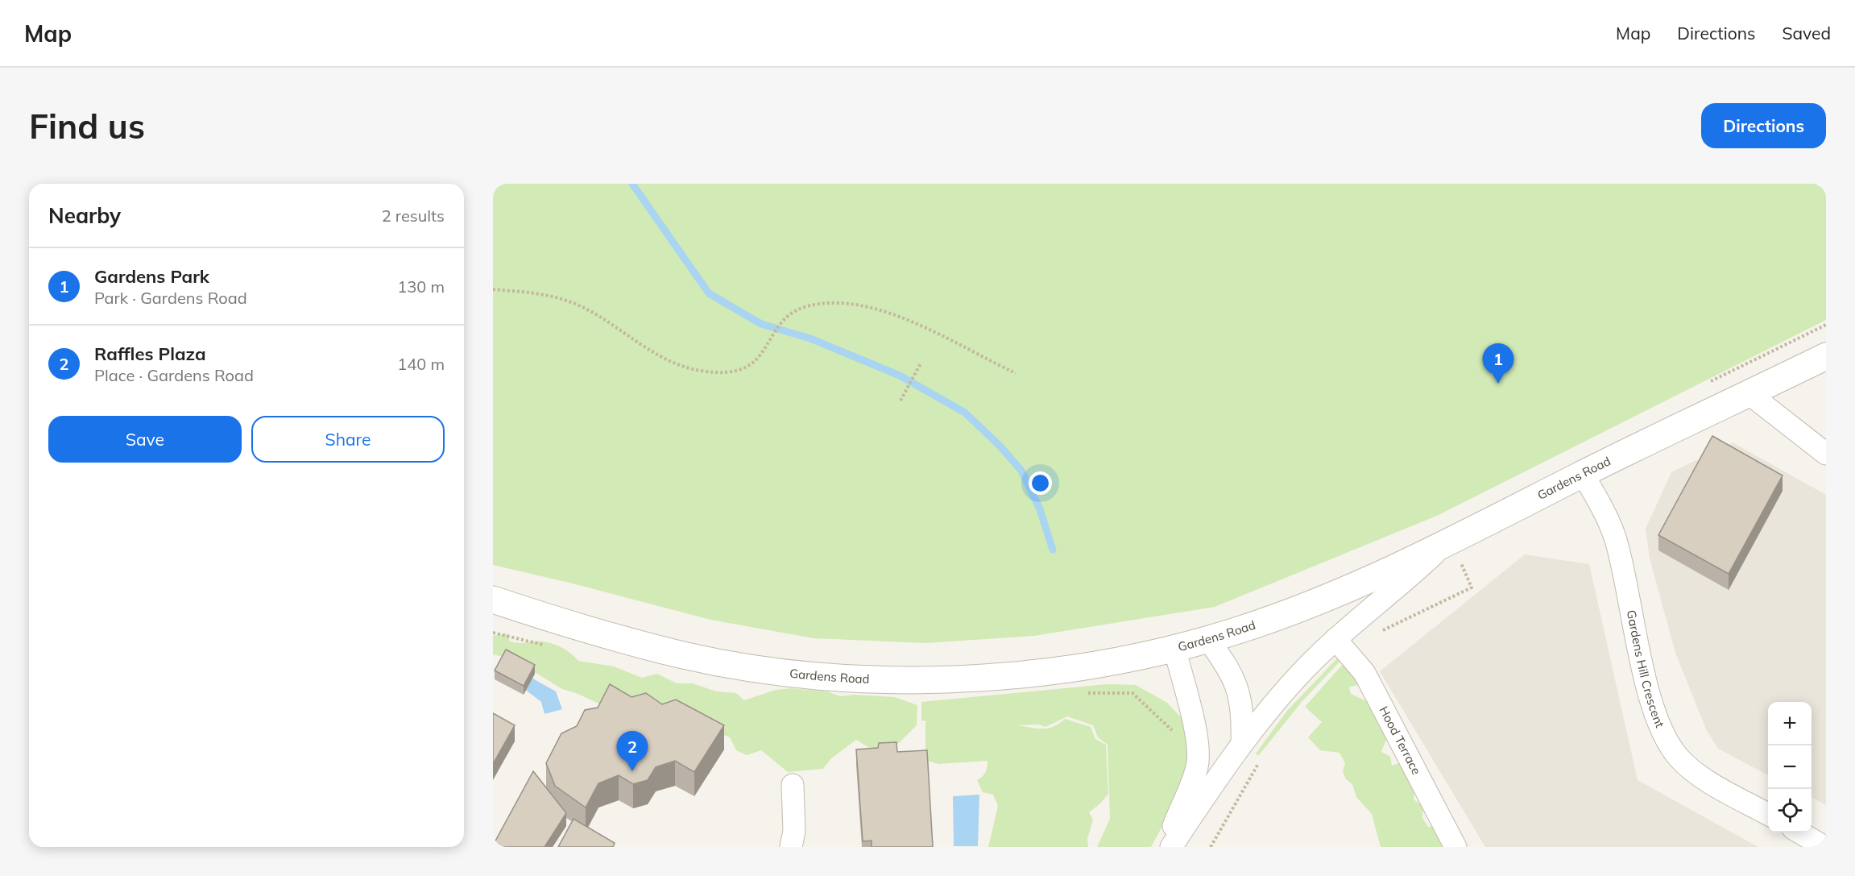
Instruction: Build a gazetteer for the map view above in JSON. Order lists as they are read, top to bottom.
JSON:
{
  "streets": {
    "street": ["Gardens Road", "Gardens Hill Crescent", "Hood Terrace"]
  },
  "crossings": [
    ["Gardens Road", "Gardens Hill Crescent"]
  ],
  "page": {
    "header": "Map",
    "nav": ["Map", "Directions", "Saved"],
    "buttons": [
      "Directions",
      ["Save", "Share"]
    ],
    "title": "Find us",
    "heading": ["Nearby", "2 results"],
    "list": [
      {
        "mark": "1",
        "name": "Gardens Park",
        "note": "Park · Gardens Road",
        "value": "130 m"
      },
      {
        "mark": "2",
        "name": "Raffles Plaza",
        "note": "Place · Gardens Road",
        "value": "140 m"
      }
    ],
    "pins": ["1", "2"],
    "map_buttons": ["+", "−"]
  }
}
